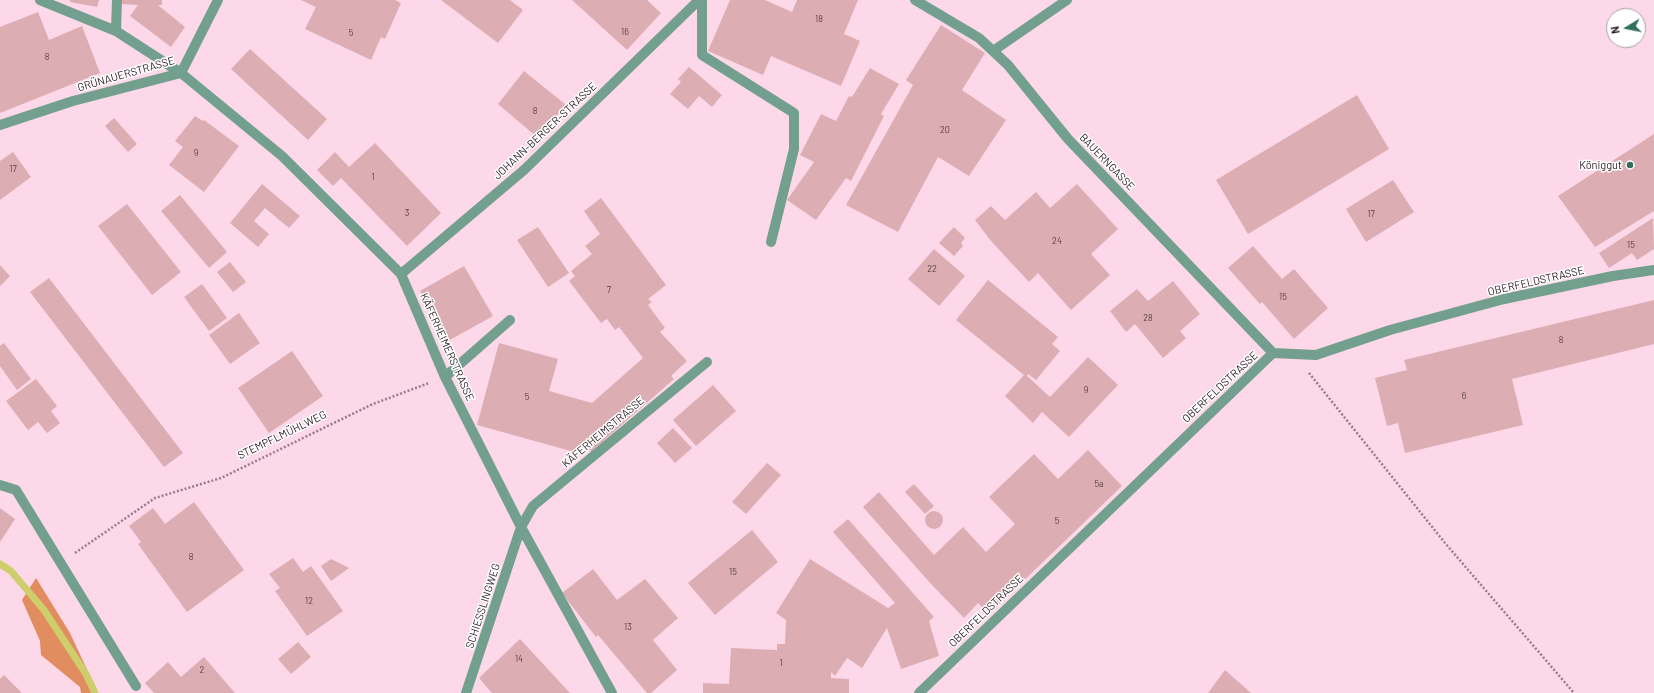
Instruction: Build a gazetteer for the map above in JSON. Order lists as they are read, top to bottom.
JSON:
{
  "streets": {
    "street": [
      "GRÜNAUERSTRASSE",
      "JOHANN-BERGER-STRASSE",
      "BAUERNGASSE",
      "OBERFELDSTRASSE",
      "KÄFERHEIMERSTRASSE",
      "KÄFERHEIMSTRASSE",
      "SCHIESSLINGWEG"
    ],
    "path": ["STEMPFLMÜHLWEG"]
  },
  "crossings": [
    ["GRÜNAUERSTRASSE", "KÄFERHEIMERSTRASSE"],
    ["JOHANN-BERGER-STRASSE", "KÄFERHEIMERSTRASSE"],
    ["BAUERNGASSE", "OBERFELDSTRASSE"],
    ["KÄFERHEIMERSTRASSE", "KÄFERHEIMSTRASSE"],
    ["KÄFERHEIMERSTRASSE", "STEMPFLMÜHLWEG"],
    ["KÄFERHEIMERSTRASSE", "SCHIESSLINGWEG"],
    ["KÄFERHEIMSTRASSE", "SCHIESSLINGWEG"]
  ],
  "places": ["Königgut"],
  "house_numbers": [
    "18",
    "16",
    "5",
    "8",
    "8",
    "20",
    "9",
    "17",
    "1",
    "3",
    "17",
    "24",
    "15",
    "22",
    "7",
    "15",
    "28",
    "8",
    "9",
    "6",
    "5",
    "5a",
    "5",
    "8",
    "15",
    "12",
    "13",
    "14",
    "1",
    "2"
  ],
  "north": "left"
}
